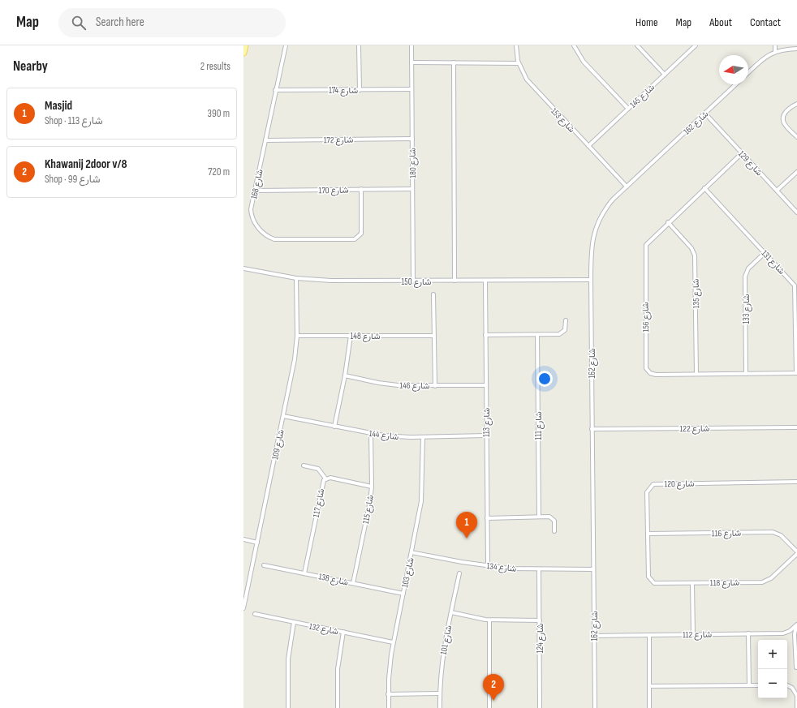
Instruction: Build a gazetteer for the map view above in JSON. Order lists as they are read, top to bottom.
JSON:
{
  "streets": {
    "street": [
      "شارع 174",
      "شارع 145",
      "شارع 153",
      "شارع 162",
      "شارع 172",
      "شارع 180",
      "شارع 129",
      "شارع 168",
      "شارع 170",
      "شارع 131",
      "شارع 150",
      "شارع 135",
      "شارع 133",
      "شارع 156",
      "شارع 148",
      "شارع 146",
      "شارع 113",
      "شارع 111",
      "شارع 122",
      "شارع 144",
      "شارع 109",
      "شارع 120",
      "شارع 117",
      "شارع 115",
      "شارع 116",
      "شارع 134",
      "شارع 103",
      "شارع 138",
      "شارع 118",
      "شارع 132",
      "شارع 112",
      "شارع 124",
      "شارع 101"
    ]
  },
  "crossings": [
    ["شارع 174", "شارع 180"],
    ["شارع 174", "شارع 168"],
    ["شارع 145", "شارع 153"],
    ["شارع 153", "شارع 162"],
    ["شارع 162", "شارع 129"],
    ["شارع 162", "شارع 150"],
    ["شارع 162", "شارع 122"],
    ["شارع 162", "شارع 134"],
    ["شارع 162", "شارع 112"],
    ["شارع 172", "شارع 180"],
    ["شارع 172", "شارع 168"],
    ["شارع 180", "شارع 170"],
    ["شارع 180", "شارع 150"],
    ["شارع 129", "شارع 156"],
    ["شارع 168", "شارع 170"],
    ["شارع 131", "شارع 133"],
    ["شارع 131", "شارع 156"],
    ["شارع 150", "شارع 113"],
    ["شارع 150", "شارع 109"],
    ["شارع 135", "شارع 156"],
    ["شارع 133", "شارع 156"],
    ["شارع 148", "شارع 109"],
    ["شارع 146", "شارع 113"],
    ["شارع 113", "شارع 144"],
    ["شارع 113", "شارع 134"],
    ["شارع 144", "شارع 109"],
    ["شارع 144", "شارع 115"],
    ["شارع 144", "شارع 103"],
    ["شارع 120", "شارع 116"],
    ["شارع 120", "شارع 118"],
    ["شارع 117", "شارع 115"],
    ["شارع 117", "شارع 138"],
    ["شارع 115", "شارع 138"],
    ["شارع 116", "شارع 118"],
    ["شارع 134", "شارع 103"],
    ["شارع 134", "شارع 124"],
    ["شارع 103", "شارع 138"],
    ["شارع 103", "شارع 132"]
  ],
  "north": "left",
  "page": {
    "header": "Map",
    "search": "Search here",
    "nav": [
      "Home",
      "Map",
      "About",
      "Contact"
    ],
    "heading": ["Nearby", "2 results"],
    "list": [
      {
        "mark": "1",
        "name": "Masjid",
        "note": "Shop · شارع 113",
        "value": "390 m"
      },
      {
        "mark": "2",
        "name": "Khawanij 2door v/8",
        "note": "Shop · شارع 99",
        "value": "720 m"
      }
    ],
    "pins": ["1", "2"],
    "map_buttons": ["+", "−"]
  }
}
